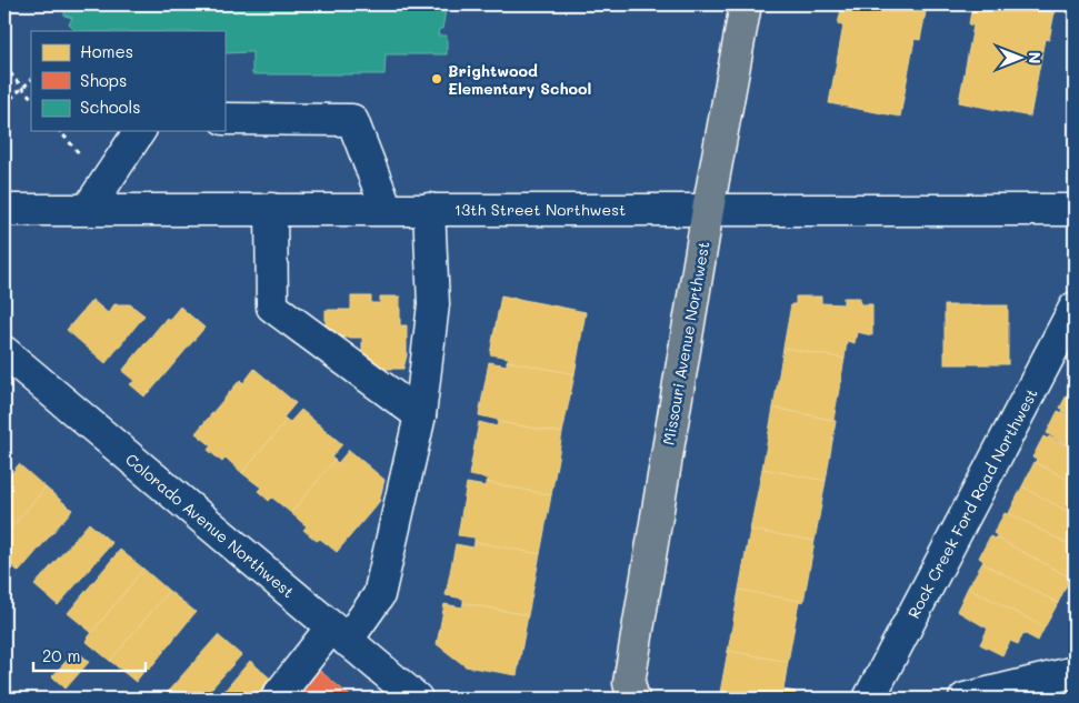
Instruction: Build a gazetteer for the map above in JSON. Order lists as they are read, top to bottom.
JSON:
{
  "streets": {
    "main road": ["Missouri Avenue Northwest"],
    "street": ["13th Street Northwest", "Rock Creek Ford Road Northwest", "Colorado Avenue Northwest"]
  },
  "crossings": [
    ["13th Street Northwest", "Missouri Avenue Northwest"]
  ],
  "places": ["Brightwood Elementary School"],
  "legend": ["Homes", "Shops", "Schools"],
  "scale_bar": "20 m",
  "north": "right"
}
